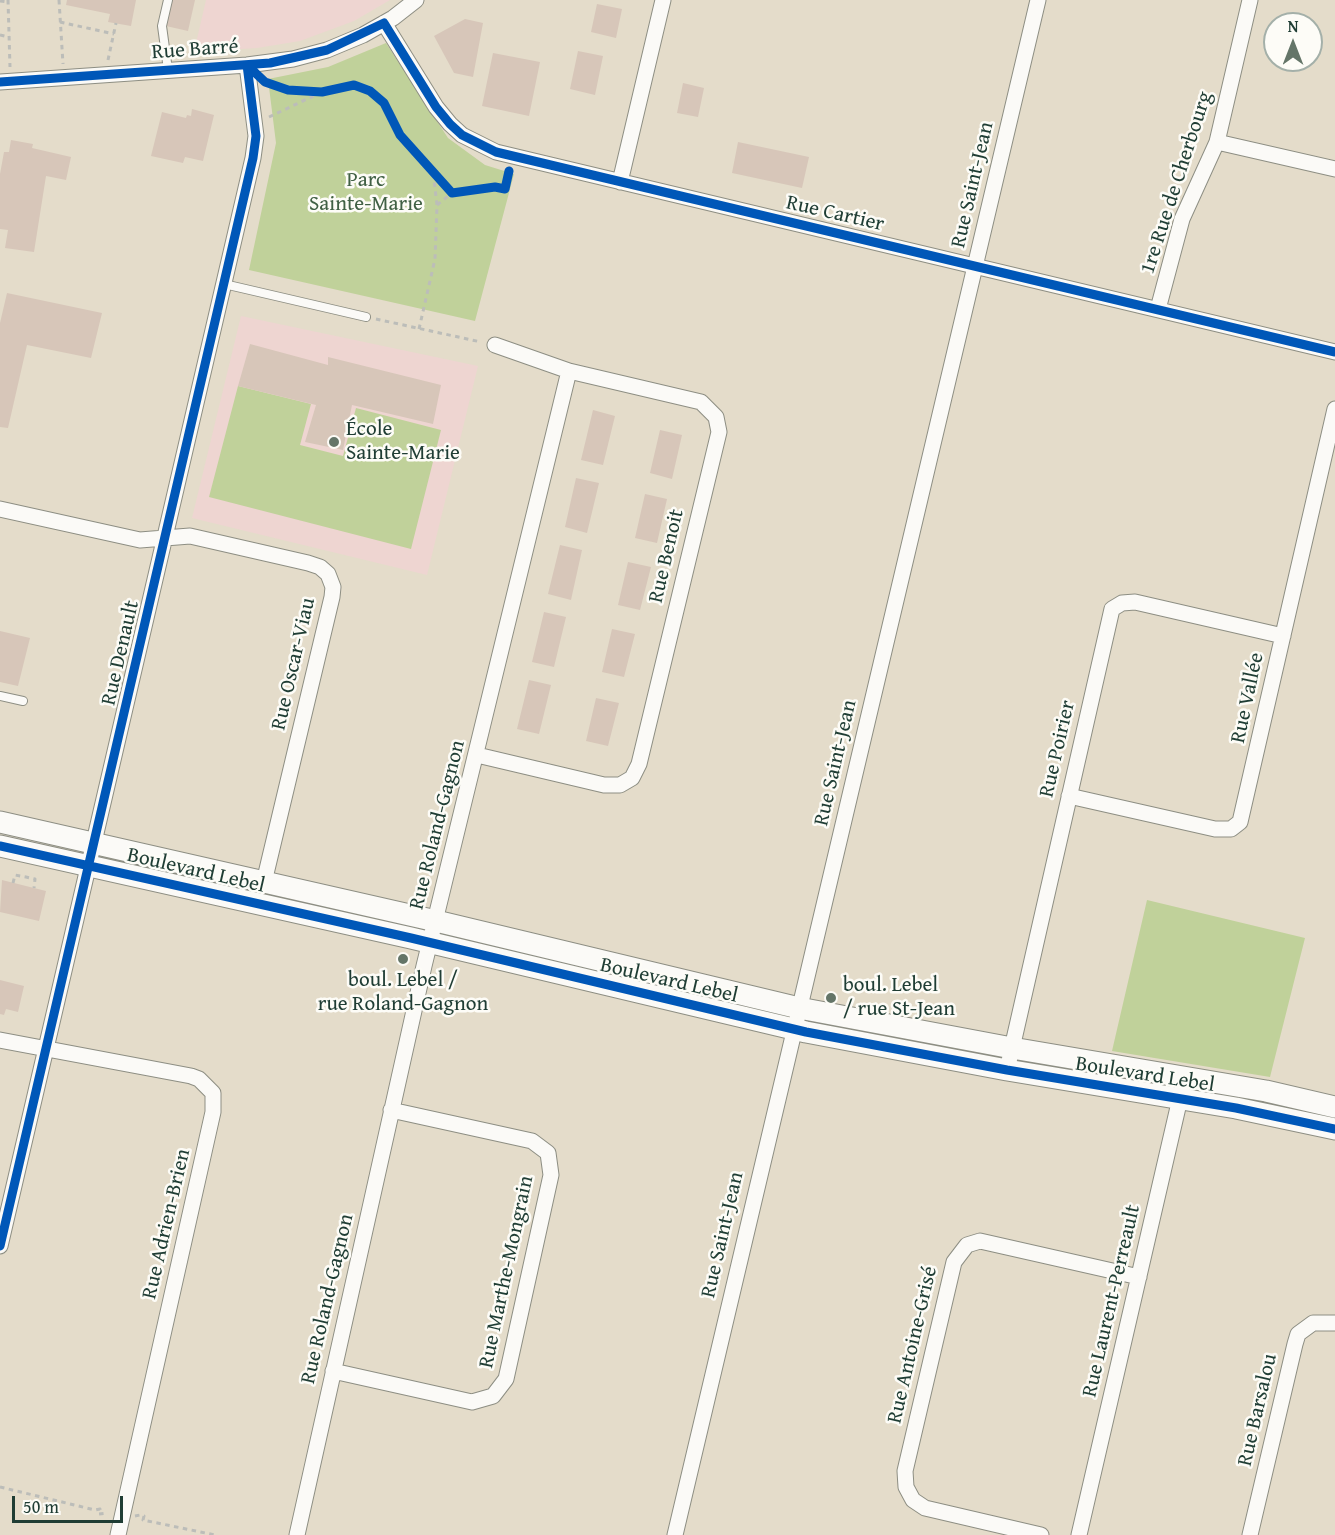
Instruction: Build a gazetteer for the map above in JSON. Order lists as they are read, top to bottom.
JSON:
{
  "streets": {
    "street": [
      "Rue Barré",
      "1re Rue de Cherbourg",
      "Rue Saint-Jean",
      "Rue Cartier",
      "Rue Benoit",
      "Rue Denault",
      "Rue Oscar-Viau",
      "Rue Vallée",
      "Rue Poirier",
      "Rue Roland-Gagnon",
      "Boulevard Lebel",
      "Rue Adrien-Brien",
      "Rue Marthe-Mongrain",
      "Rue Laurent-Perreault",
      "Rue Antoine-Grisé",
      "Rue Barsalou"
    ]
  },
  "crossings": [
    ["Rue Barré", "Rue Cartier"],
    ["Rue Barré", "Rue Denault"],
    ["1re Rue de Cherbourg", "Rue Cartier"],
    ["Rue Saint-Jean", "Rue Cartier"],
    ["Rue Saint-Jean", "Boulevard Lebel"],
    ["Rue Benoit", "Rue Roland-Gagnon"],
    ["Rue Denault", "Rue Oscar-Viau"],
    ["Rue Denault", "Boulevard Lebel"],
    ["Rue Denault", "Rue Adrien-Brien"],
    ["Rue Oscar-Viau", "Boulevard Lebel"],
    ["Rue Vallée", "Rue Poirier"],
    ["Rue Poirier", "Boulevard Lebel"],
    ["Rue Roland-Gagnon", "Boulevard Lebel"],
    ["Rue Roland-Gagnon", "Rue Marthe-Mongrain"],
    ["Boulevard Lebel", "Rue Laurent-Perreault"],
    ["Rue Laurent-Perreault", "Rue Antoine-Grisé"]
  ],
  "parks": ["Parc Sainte-Marie"],
  "places": ["École Sainte-Marie", "boul. Lebel / rue Roland-Gagnon", "boul. Lebel / rue St-Jean"],
  "scale_bar": "50 m",
  "north": "top"
}
